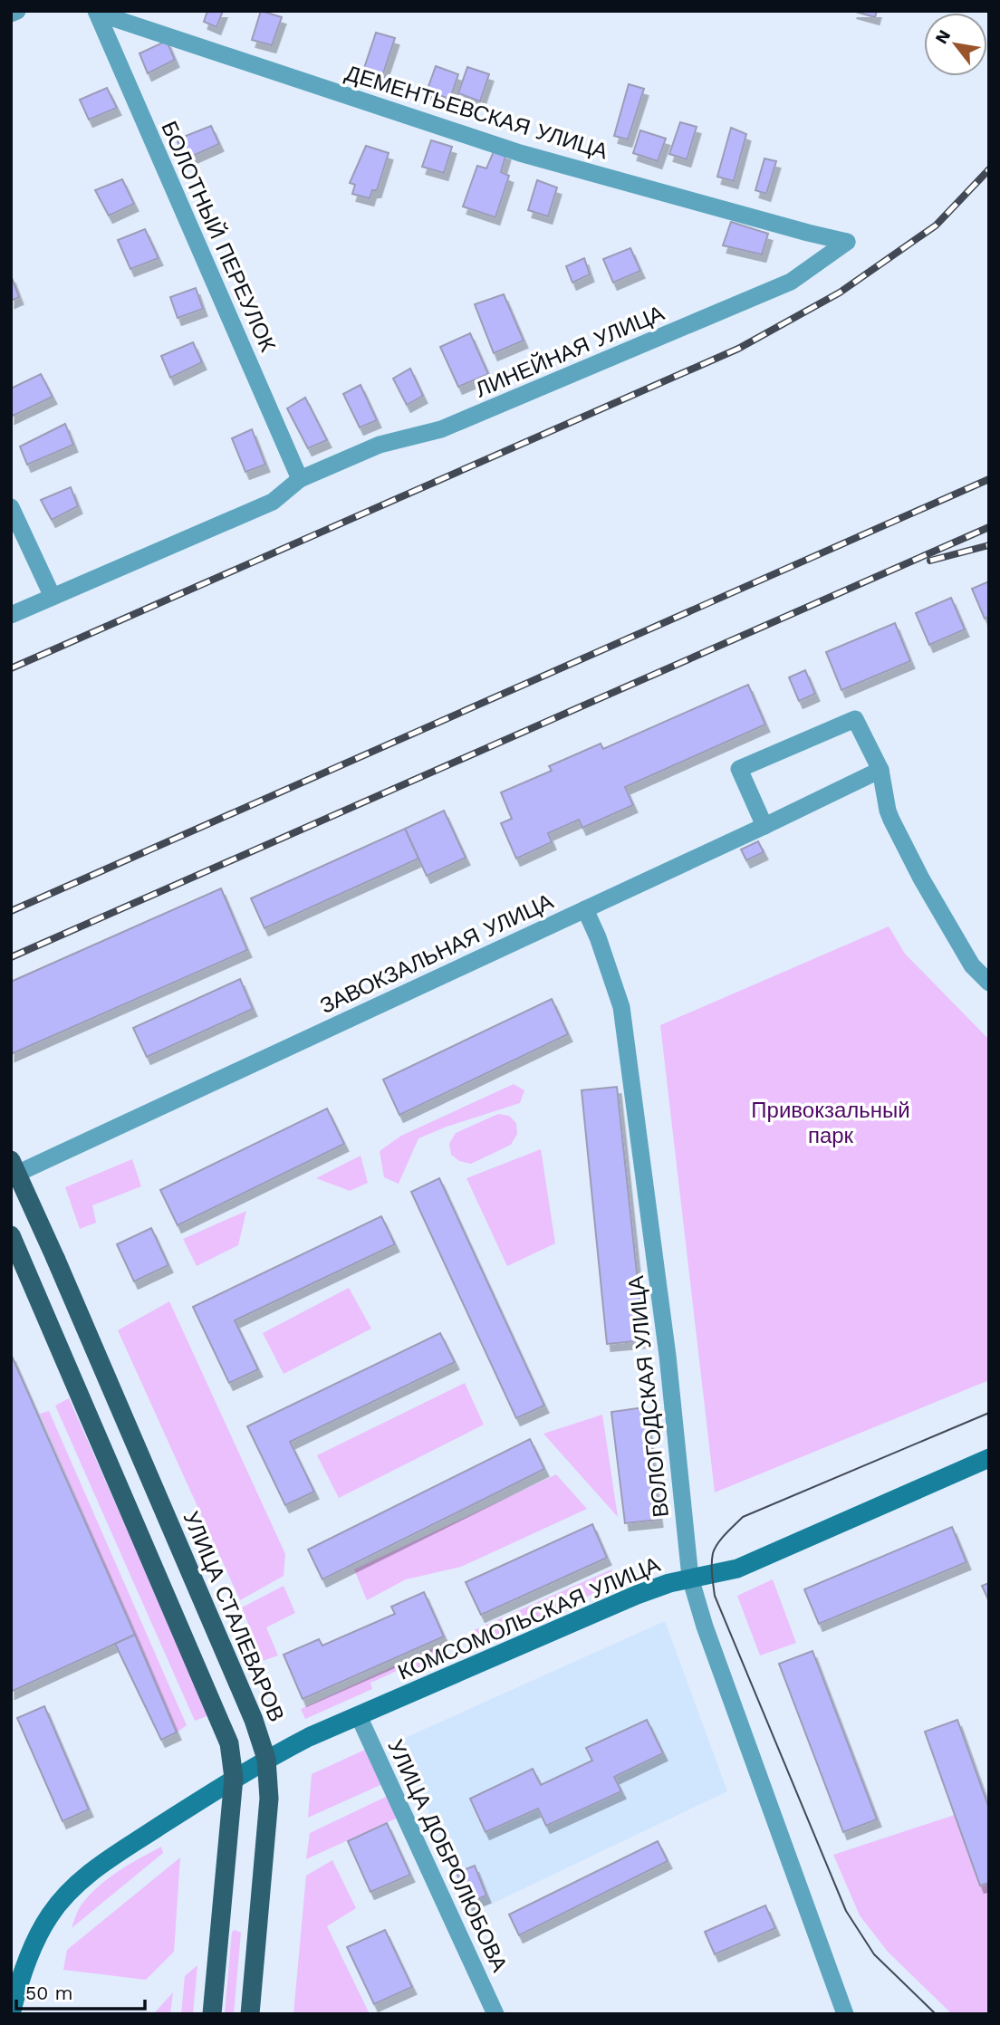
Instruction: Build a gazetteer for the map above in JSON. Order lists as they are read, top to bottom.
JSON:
{
  "streets": {
    "main road": ["УЛИЦА СТАЛЕВАРОВ"],
    "street": [
      "ДЕМЕНТЬЕВСКАЯ УЛИЦА",
      "БОЛОТНЫЙ ПЕРЕУЛОК",
      "ЛИНЕЙНАЯ УЛИЦА",
      "ЗАВОКЗАЛЬНАЯ УЛИЦА",
      "ВОЛОГОДСКАЯ УЛИЦА",
      "КОМСОМОЛЬСКАЯ УЛИЦА",
      "УЛИЦА ДОБРОЛЮБОВА"
    ]
  },
  "crossings": [
    ["ДЕМЕНТЬЕВСКАЯ УЛИЦА", "БОЛОТНЫЙ ПЕРЕУЛОК"],
    ["ДЕМЕНТЬЕВСКАЯ УЛИЦА", "ЛИНЕЙНАЯ УЛИЦА"],
    ["БОЛОТНЫЙ ПЕРЕУЛОК", "ЛИНЕЙНАЯ УЛИЦА"],
    ["ЗАВОКЗАЛЬНАЯ УЛИЦА", "ВОЛОГОДСКАЯ УЛИЦА"],
    ["ВОЛОГОДСКАЯ УЛИЦА", "КОМСОМОЛЬСКАЯ УЛИЦА"],
    ["УЛИЦА СТАЛЕВАРОВ", "КОМСОМОЛЬСКАЯ УЛИЦА"],
    ["КОМСОМОЛЬСКАЯ УЛИЦА", "УЛИЦА ДОБРОЛЮБОВА"]
  ],
  "parks": ["Привокзальный парк"],
  "scale_bar": "50 m",
  "north": "top left"
}
